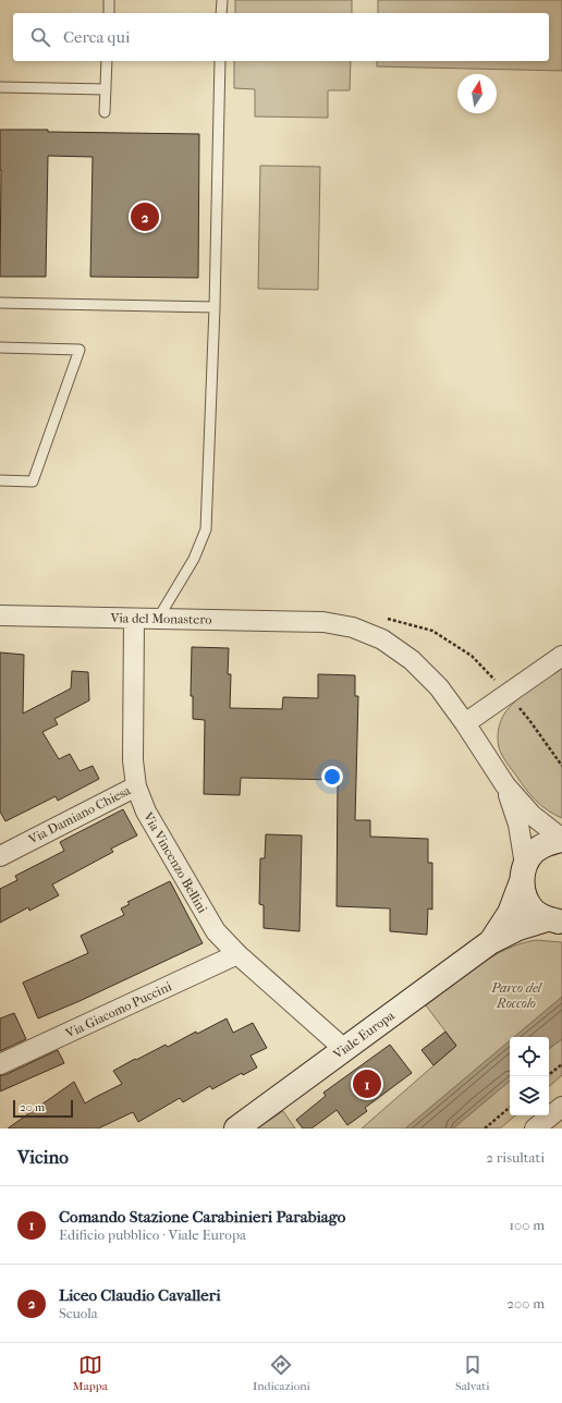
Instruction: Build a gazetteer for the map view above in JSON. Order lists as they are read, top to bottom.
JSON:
{
  "streets": {
    "street": [
      "Via del Monastero",
      "Via Damiano Chiesa",
      "Via Vincenzo Bellini",
      "Via Giacomo Puccini",
      "Viale Europa"
    ]
  },
  "crossings": [
    ["Via del Monastero", "Via Vincenzo Bellini"],
    ["Via Damiano Chiesa", "Via Vincenzo Bellini"],
    ["Via Vincenzo Bellini", "Via Giacomo Puccini"],
    ["Via Vincenzo Bellini", "Viale Europa"]
  ],
  "parks": ["Parco del Roccolo"],
  "scale_bar": "20 m",
  "north": "top",
  "page": {
    "search": "Cerca qui",
    "pins": ["2", "1"],
    "scale": "20 m",
    "heading": ["Vicino", "2 risultati"],
    "list": [
      {
        "mark": "1",
        "name": "Comando Stazione Carabinieri Parabiago",
        "note": "Edificio pubblico · Viale Europa",
        "value": "100 m"
      },
      {
        "mark": "2",
        "name": "Liceo Claudio Cavalleri",
        "note": "Scuola",
        "value": "200 m"
      }
    ],
    "nav": ["Mappa", "Indicazioni", "Salvati"]
  }
}
